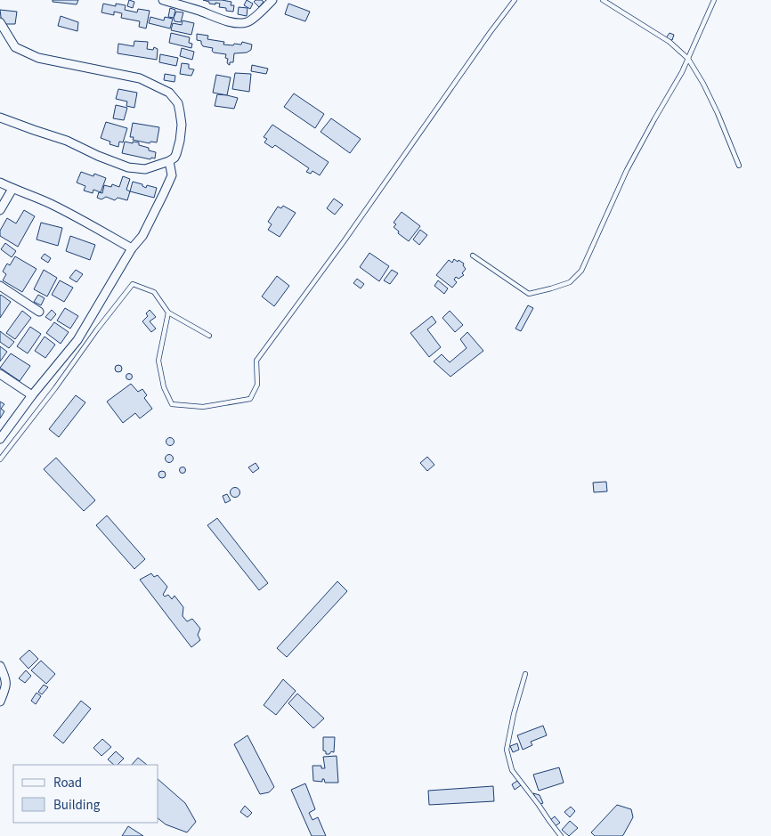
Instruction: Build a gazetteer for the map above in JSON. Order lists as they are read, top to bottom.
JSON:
{
  "legend": ["Road", "Building"]
}
